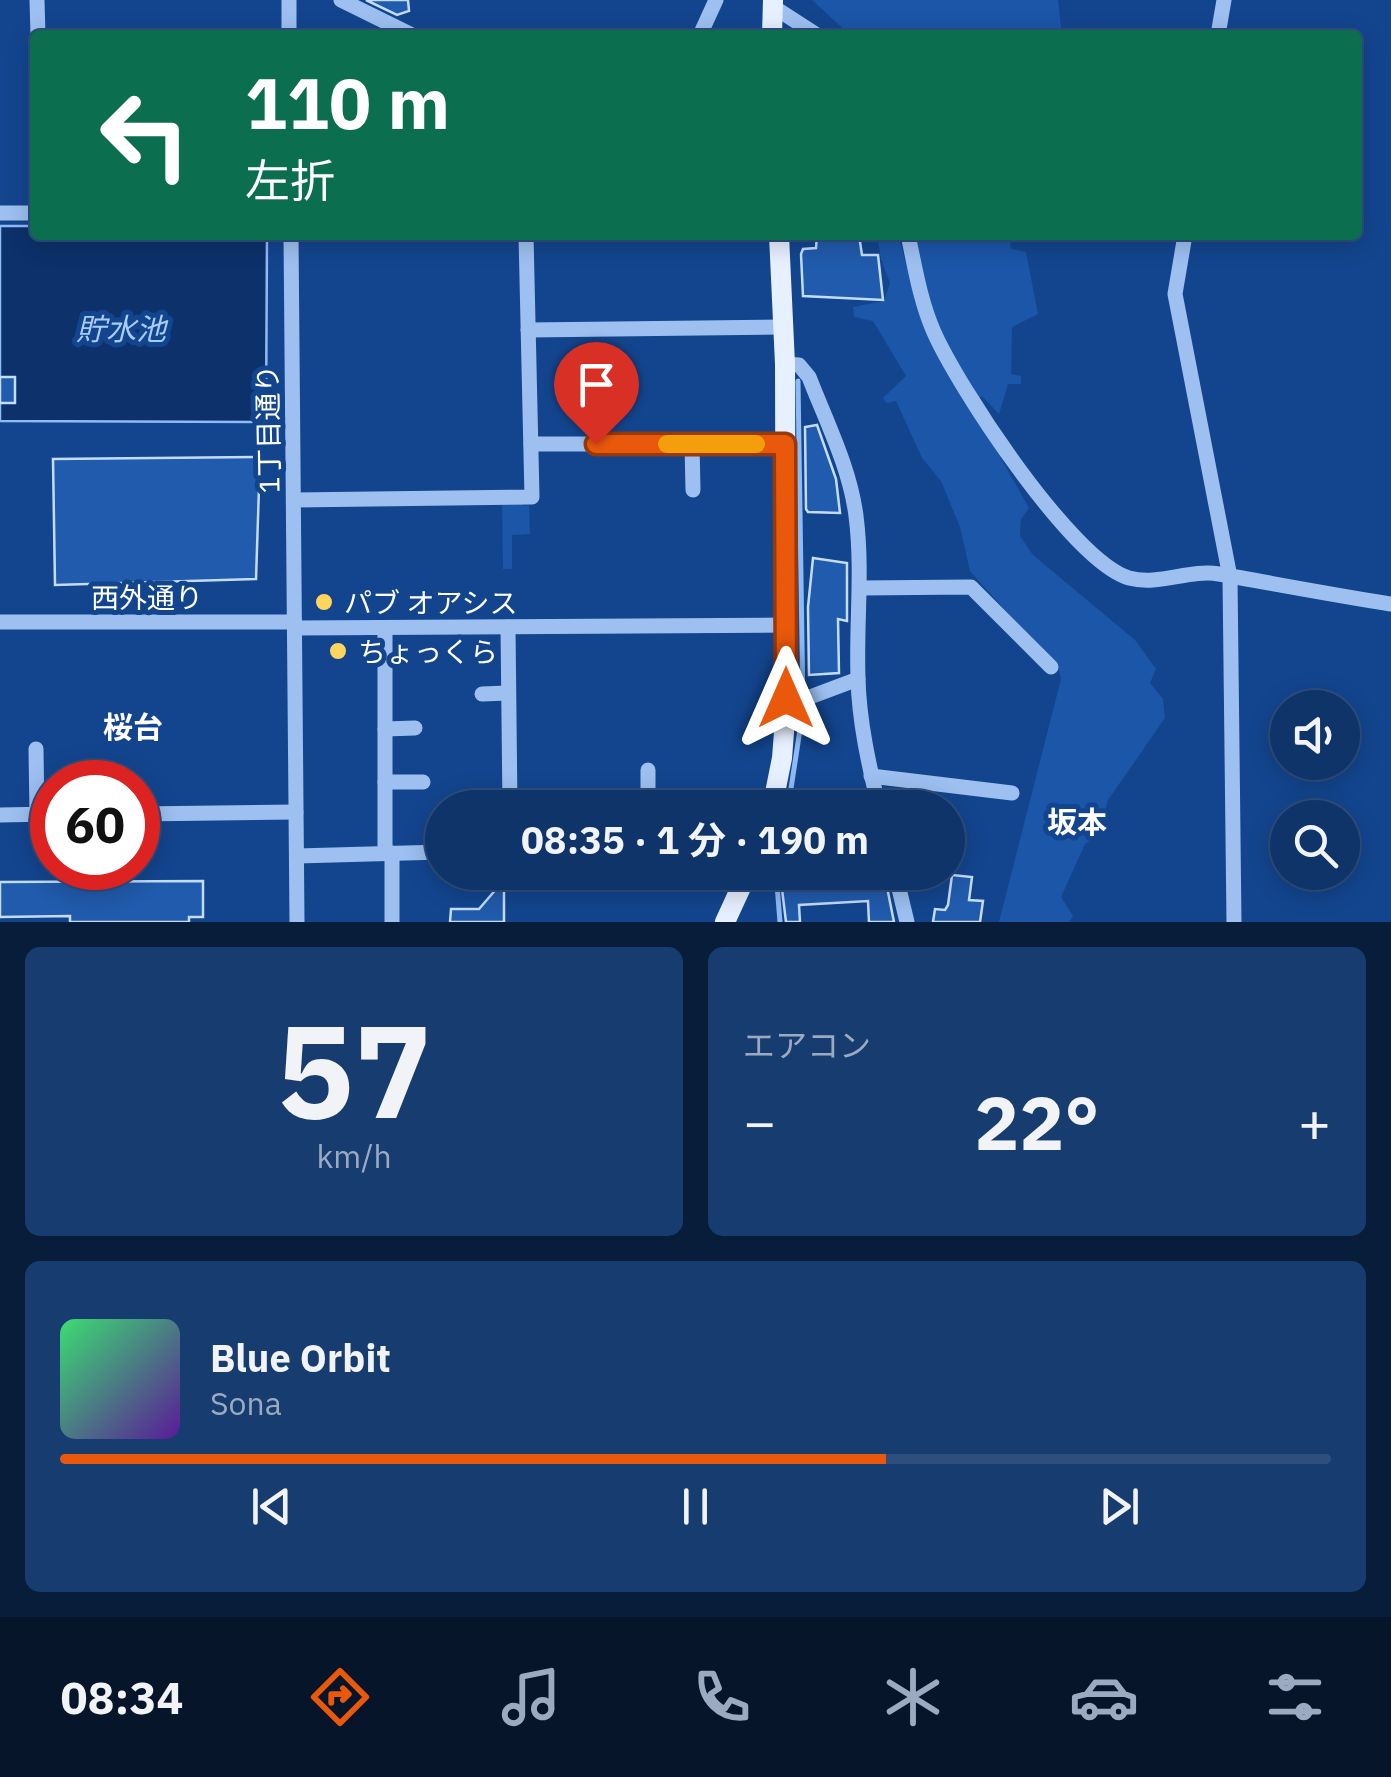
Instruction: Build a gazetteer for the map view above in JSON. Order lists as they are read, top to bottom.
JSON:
{
  "streets": {
    "street": ["1丁目通り", "西外通り"]
  },
  "crossings": [
    ["1丁目通り", "西外通り"]
  ],
  "districts": ["桜台", "坂本"],
  "water": ["貯水池"],
  "places": ["パブ オアシス", "ちょっくら"],
  "page": {
    "turn": ["110 m", "左折"],
    "limit": "60",
    "trip": "08:35 · 1 分 · 190 m",
    "tile": [
      ["57", "km/h"],
      "エアコン"
    ],
    "heat": ["−", "22°", "+"],
    "song": ["Blue Orbit", "Sona"],
    "tabs": "08:34"
  }
}
